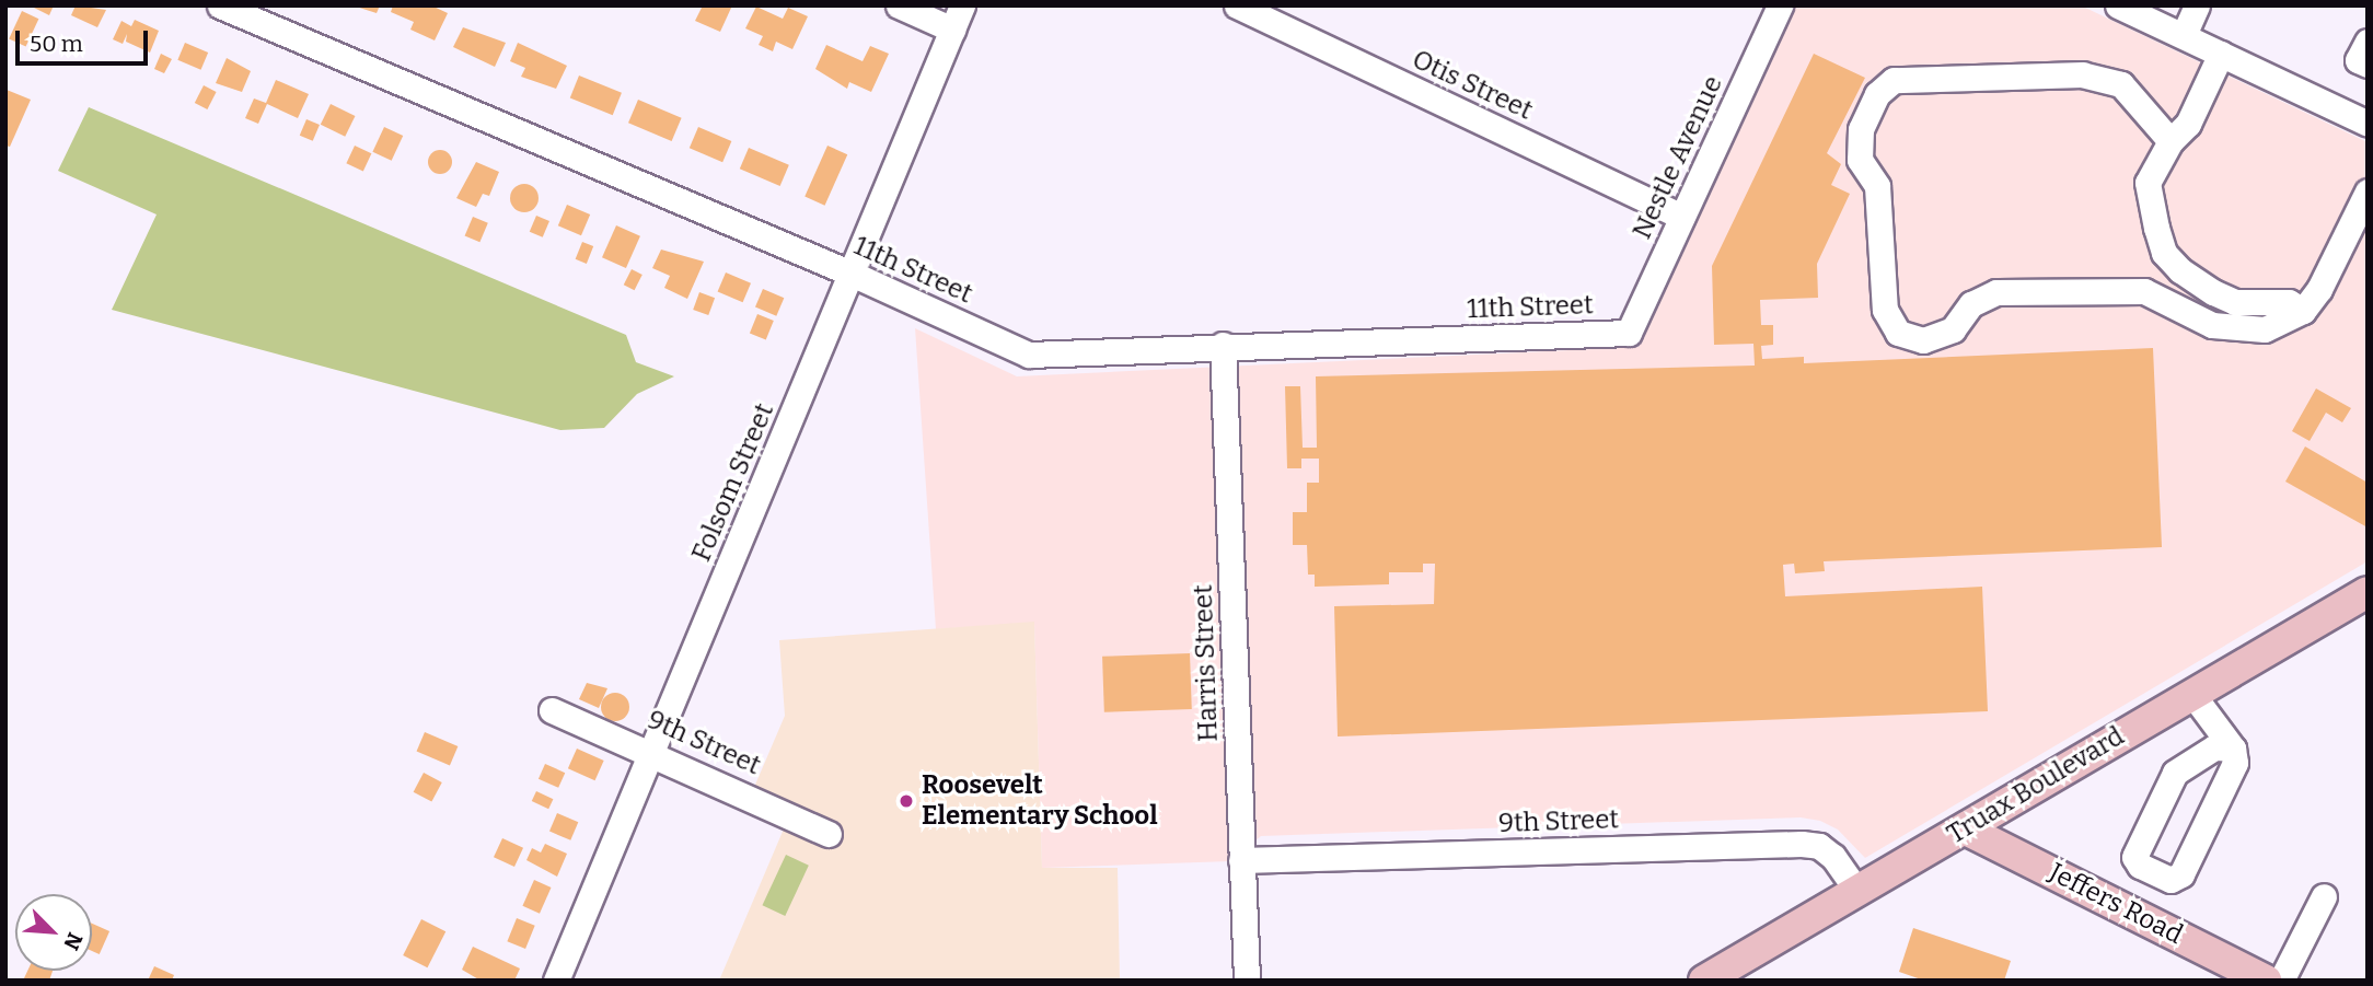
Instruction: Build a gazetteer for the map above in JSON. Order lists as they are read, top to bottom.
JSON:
{
  "streets": {
    "main road": ["Truax Boulevard", "Jeffers Road"],
    "street": [
      "Otis Street",
      "Nestle Avenue",
      "11th Street",
      "Folsom Street",
      "Harris Street",
      "9th Street"
    ]
  },
  "crossings": [
    ["Otis Street", "Nestle Avenue"],
    ["Nestle Avenue", "11th Street"],
    ["11th Street", "Folsom Street"],
    ["11th Street", "Harris Street"],
    ["Folsom Street", "9th Street"],
    ["Harris Street", "9th Street"],
    ["9th Street", "Truax Boulevard"],
    ["Truax Boulevard", "Jeffers Road"]
  ],
  "places": ["Roosevelt Elementary School"],
  "scale_bar": "50 m",
  "north": "bottom right"
}
